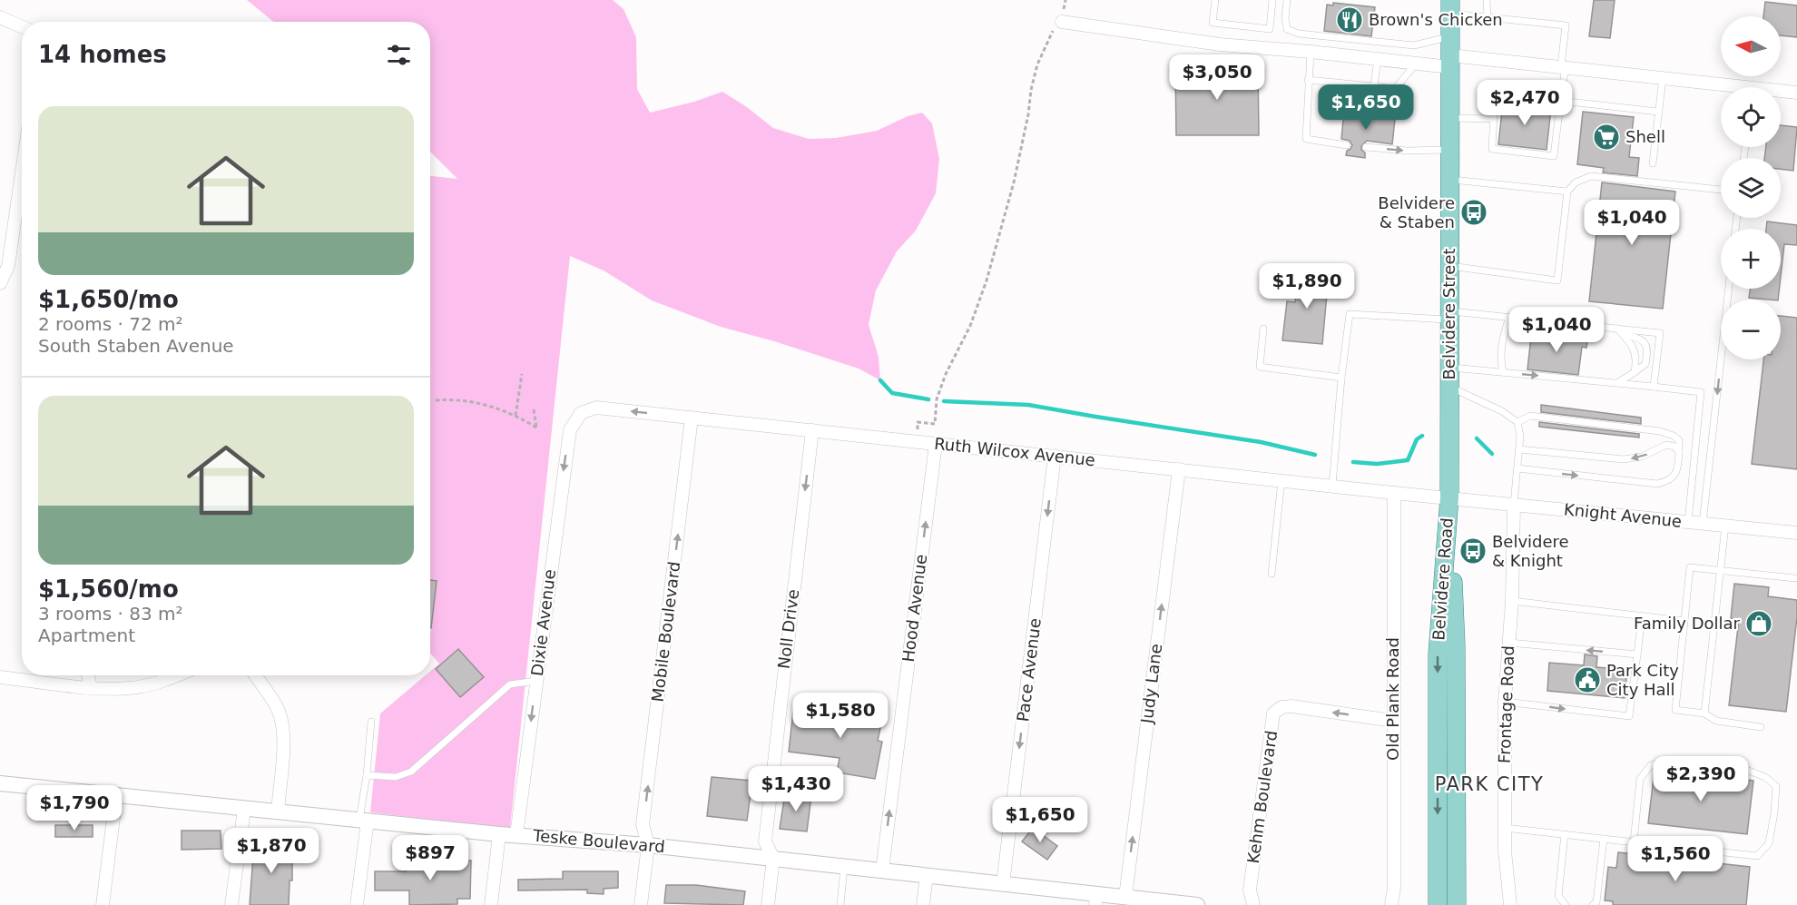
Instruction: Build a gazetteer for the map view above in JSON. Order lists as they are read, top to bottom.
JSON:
{
  "streets": {
    "main road": ["Belvidere Street", "Belvidere Road"],
    "street": [
      "Ruth Wilcox Avenue",
      "Knight Avenue",
      "Hood Avenue",
      "Dixie Avenue",
      "Noll Drive",
      "Mobile Boulevard",
      "Pace Avenue",
      "Judy Lane",
      "Old Plank Road",
      "Frontage Road",
      "Kehm Boulevard",
      "Teske Boulevard"
    ]
  },
  "crossings": [
    ["Belvidere Street", "Ruth Wilcox Avenue"],
    ["Belvidere Street", "Knight Avenue"],
    ["Belvidere Street", "Belvidere Road"],
    ["Ruth Wilcox Avenue", "Knight Avenue"],
    ["Ruth Wilcox Avenue", "Belvidere Road"],
    ["Ruth Wilcox Avenue", "Hood Avenue"],
    ["Ruth Wilcox Avenue", "Dixie Avenue"],
    ["Ruth Wilcox Avenue", "Noll Drive"],
    ["Ruth Wilcox Avenue", "Mobile Boulevard"],
    ["Ruth Wilcox Avenue", "Pace Avenue"],
    ["Ruth Wilcox Avenue", "Judy Lane"],
    ["Ruth Wilcox Avenue", "Old Plank Road"],
    ["Knight Avenue", "Belvidere Road"],
    ["Knight Avenue", "Frontage Road"],
    ["Hood Avenue", "Teske Boulevard"],
    ["Dixie Avenue", "Teske Boulevard"],
    ["Noll Drive", "Teske Boulevard"],
    ["Mobile Boulevard", "Teske Boulevard"],
    ["Pace Avenue", "Teske Boulevard"],
    ["Judy Lane", "Teske Boulevard"],
    ["Old Plank Road", "Kehm Boulevard"]
  ],
  "one_way": [
    "Hood Avenue",
    "Dixie Avenue",
    "Noll Drive",
    "Mobile Boulevard",
    "Pace Avenue",
    "Judy Lane"
  ],
  "districts": ["PARK CITY"],
  "places": {
    "restaurant": ["Brown's Chicken"],
    "supermarket": ["Shell"],
    "bus stop": ["Belvidere & Staben", "Belvidere & Knight"],
    "shop": ["Family Dollar"],
    "public building": ["Park City City Hall"]
  },
  "north": "left",
  "page": {
    "map_buttons": ["+", "−"],
    "heading": "14 homes",
    "price": [
      "$3,050",
      "$2,470",
      "$1,650",
      "$1,040",
      "$1,890",
      "$1,040",
      "$1,580",
      "$2,390",
      "$1,430",
      "$1,790",
      "$1,650",
      "$1,870",
      "$897",
      "$1,560"
    ],
    "list": [
      {
        "name": "$1,650/mo",
        "note": "2 rooms · 72 m² · South Staben Avenue"
      },
      {
        "name": "$1,560/mo",
        "note": "3 rooms · 83 m² · Apartment"
      }
    ]
  }
}
